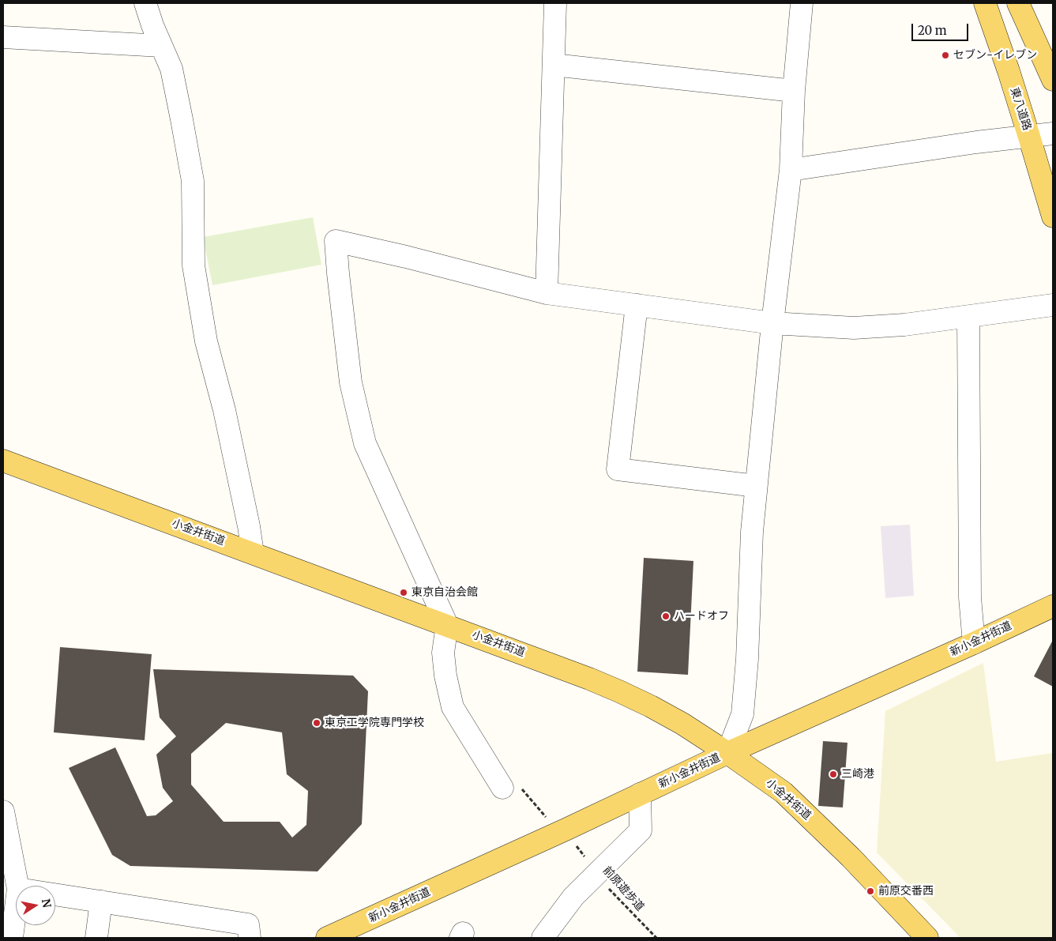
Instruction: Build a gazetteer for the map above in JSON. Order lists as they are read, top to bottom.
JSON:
{
  "streets": {
    "main road": ["東八道路", "小金井街道", "新小金井街道"],
    "path": ["前原遊歩道"]
  },
  "crossings": [
    ["小金井街道", "新小金井街道"]
  ],
  "places": [
    "セブン-イレブン",
    "東京自治会館",
    "ハードオフ",
    "東京工学院専門学校",
    "三崎港",
    "前原交番西"
  ],
  "scale_bar": "20 m",
  "north": "right"
}
